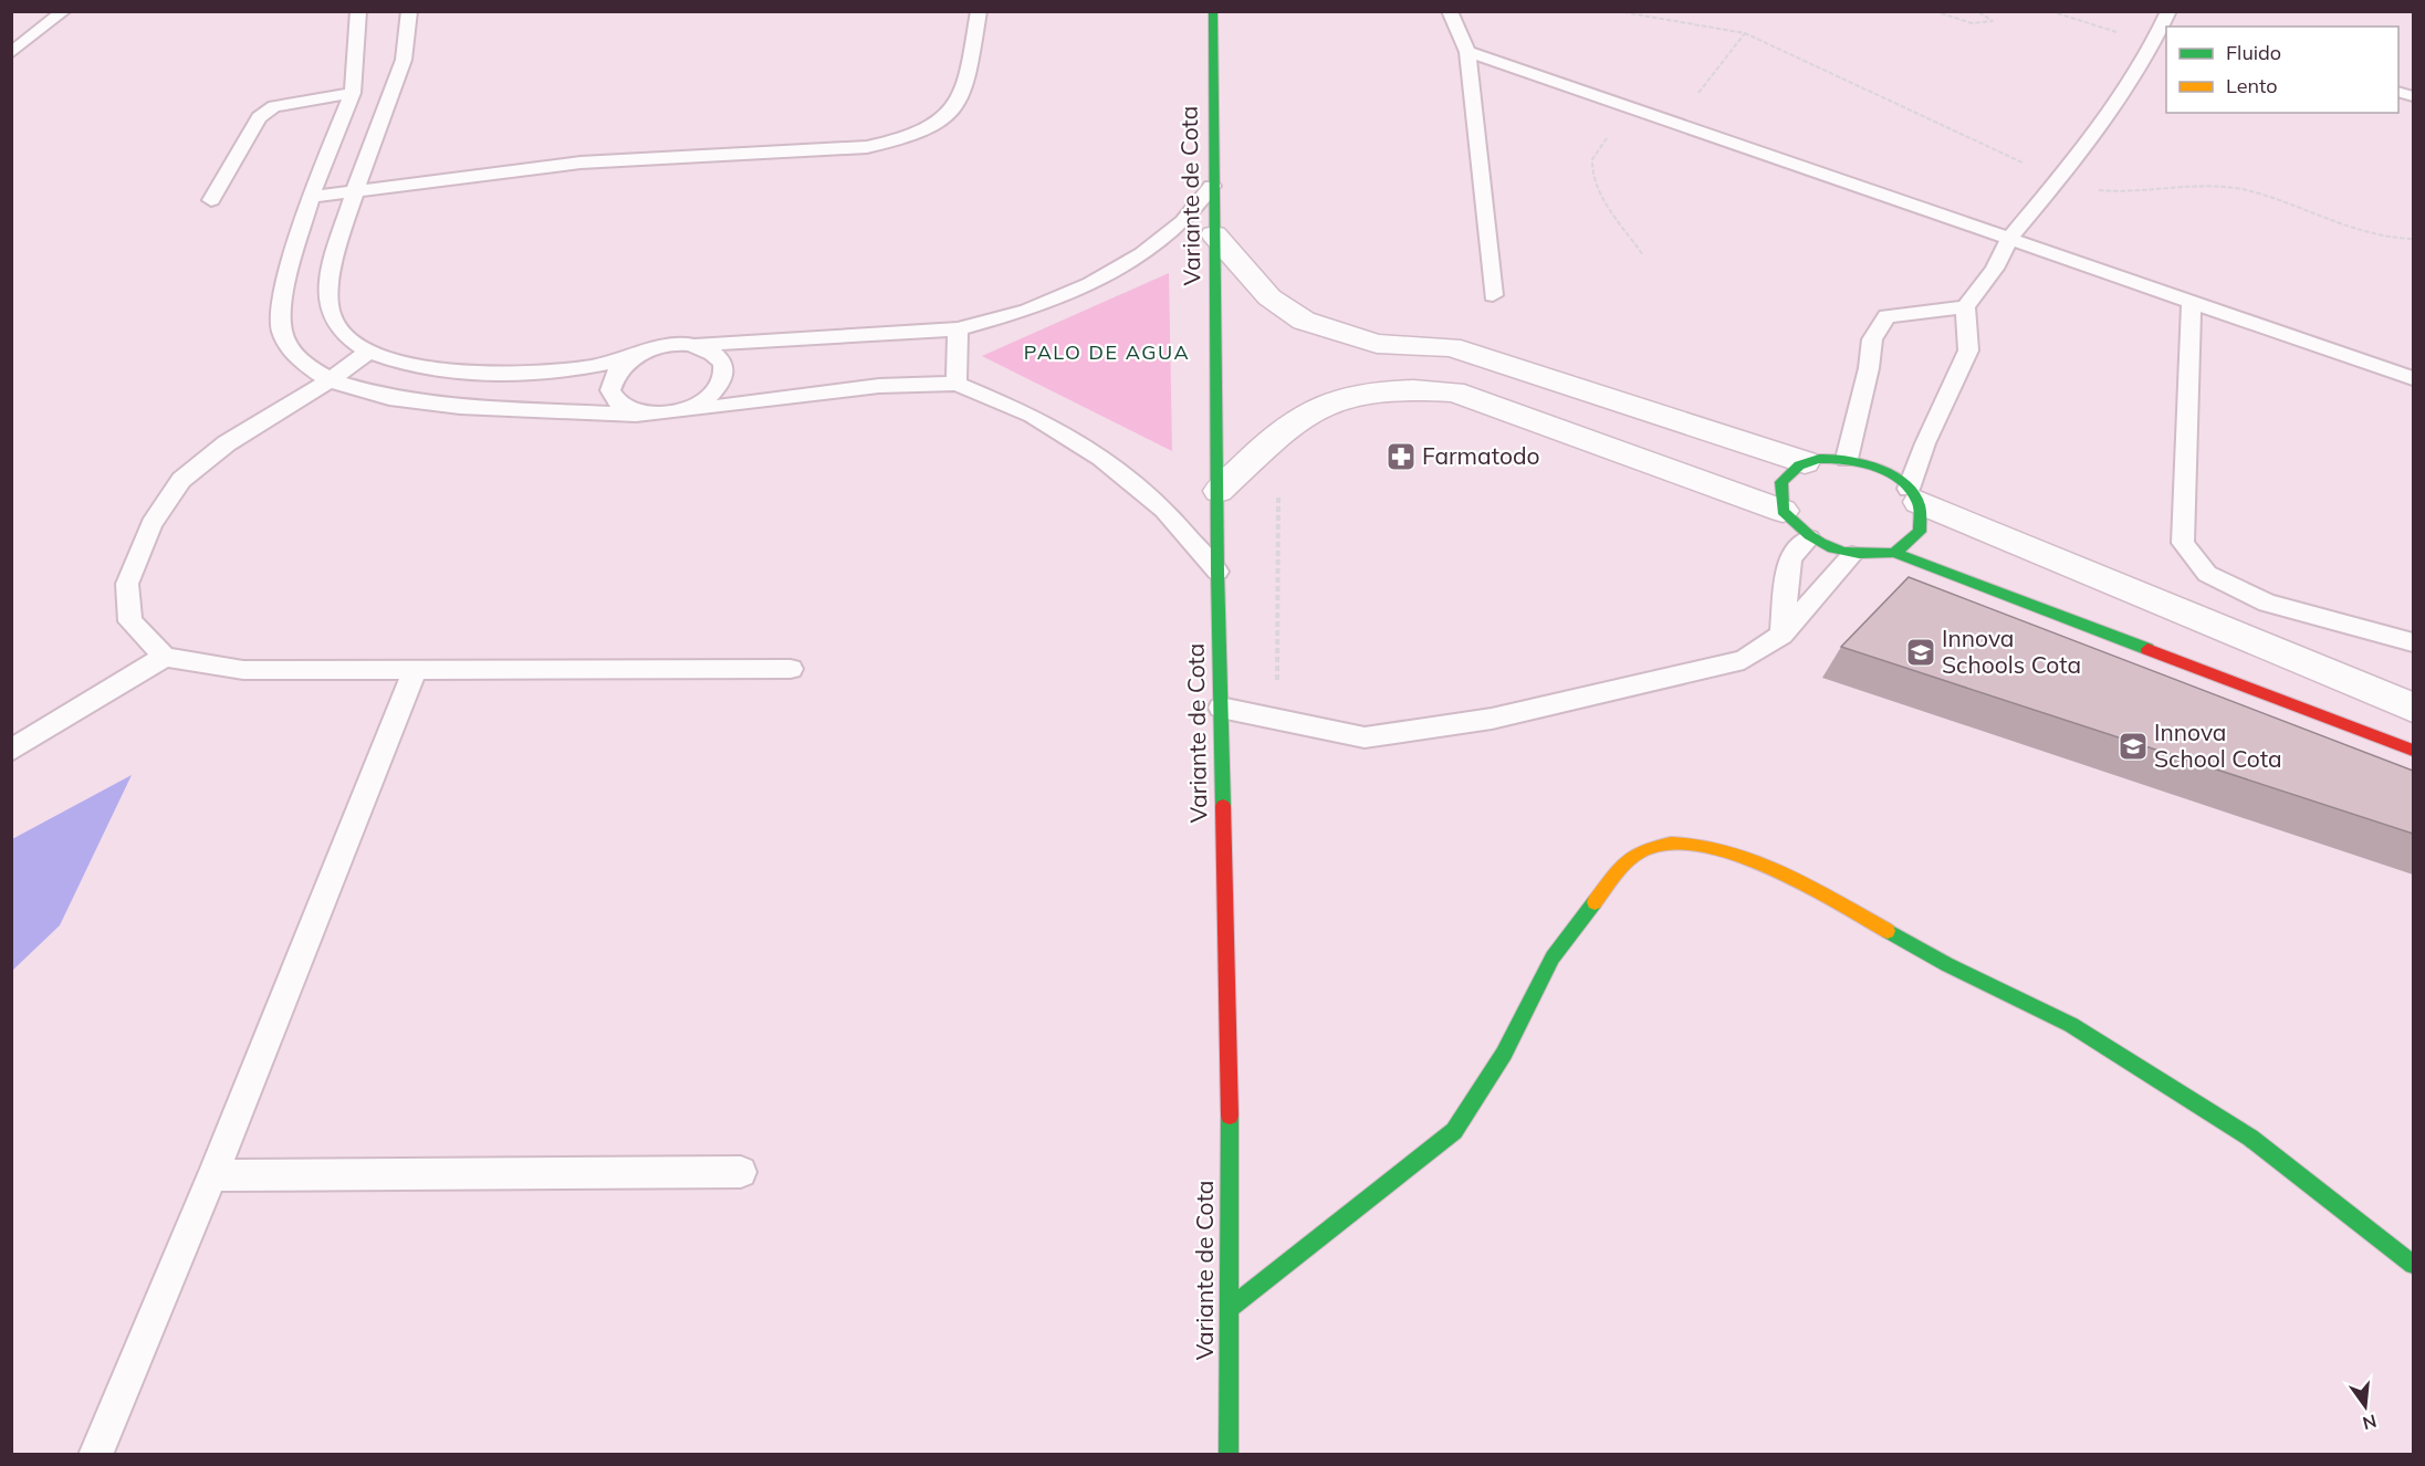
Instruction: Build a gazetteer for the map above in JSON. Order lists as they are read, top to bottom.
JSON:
{
  "streets": {
    "street": ["Variante de Cota"]
  },
  "districts": ["PALO DE AGUA"],
  "places": {
    "pharmacy": ["Farmatodo"],
    "school or university": ["Innova Schools Cota", "Innova School Cota"]
  },
  "legend": ["Fluido", "Lento"],
  "north": "bottom"
}
